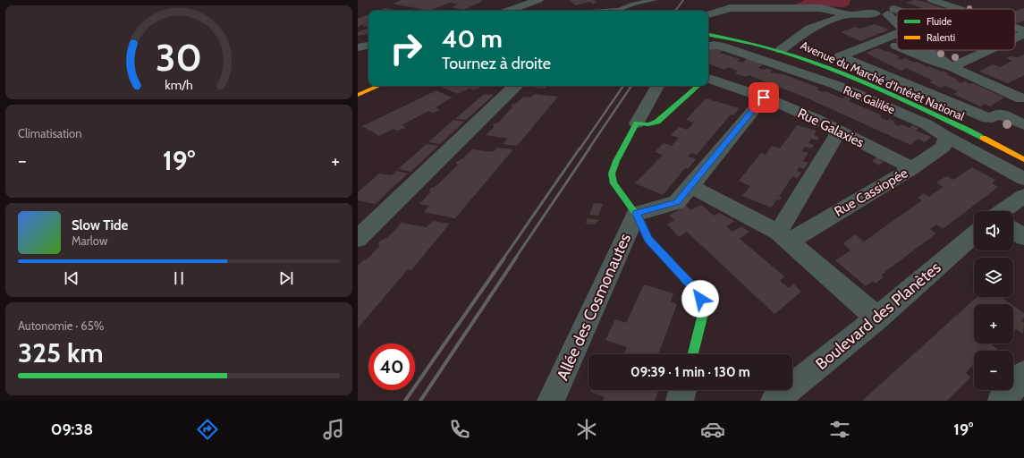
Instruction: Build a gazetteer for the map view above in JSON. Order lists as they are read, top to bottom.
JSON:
{
  "streets": {
    "main road": ["Avenue du Marché d'Intérêt National"],
    "street": [
      "Rue Galilée",
      "Rue Galaxies",
      "Rue Cassiopée",
      "Allée des Cosmonautes",
      "Boulevard des Planètes"
    ]
  },
  "crossings": [
    ["Rue Galilée", "Rue Cassiopée"],
    ["Rue Galaxies", "Rue Cassiopée"]
  ],
  "legend": ["Fluide", "Ralenti"],
  "page": {
    "turn": ["40 m", "Tournez à droite"],
    "tile": [
      "Climatisation",
      ["Autonomie · 65%", "325 km"]
    ],
    "heat": ["−", "19°", "+"],
    "song": ["Slow Tide", "Marlow"],
    "map_buttons": ["+", "−"],
    "limit": "40",
    "trip": "09:39 · 1 min · 130 m",
    "tabs": ["09:38", "19°"],
    "gauge": ["30", "km/h"]
  }
}
